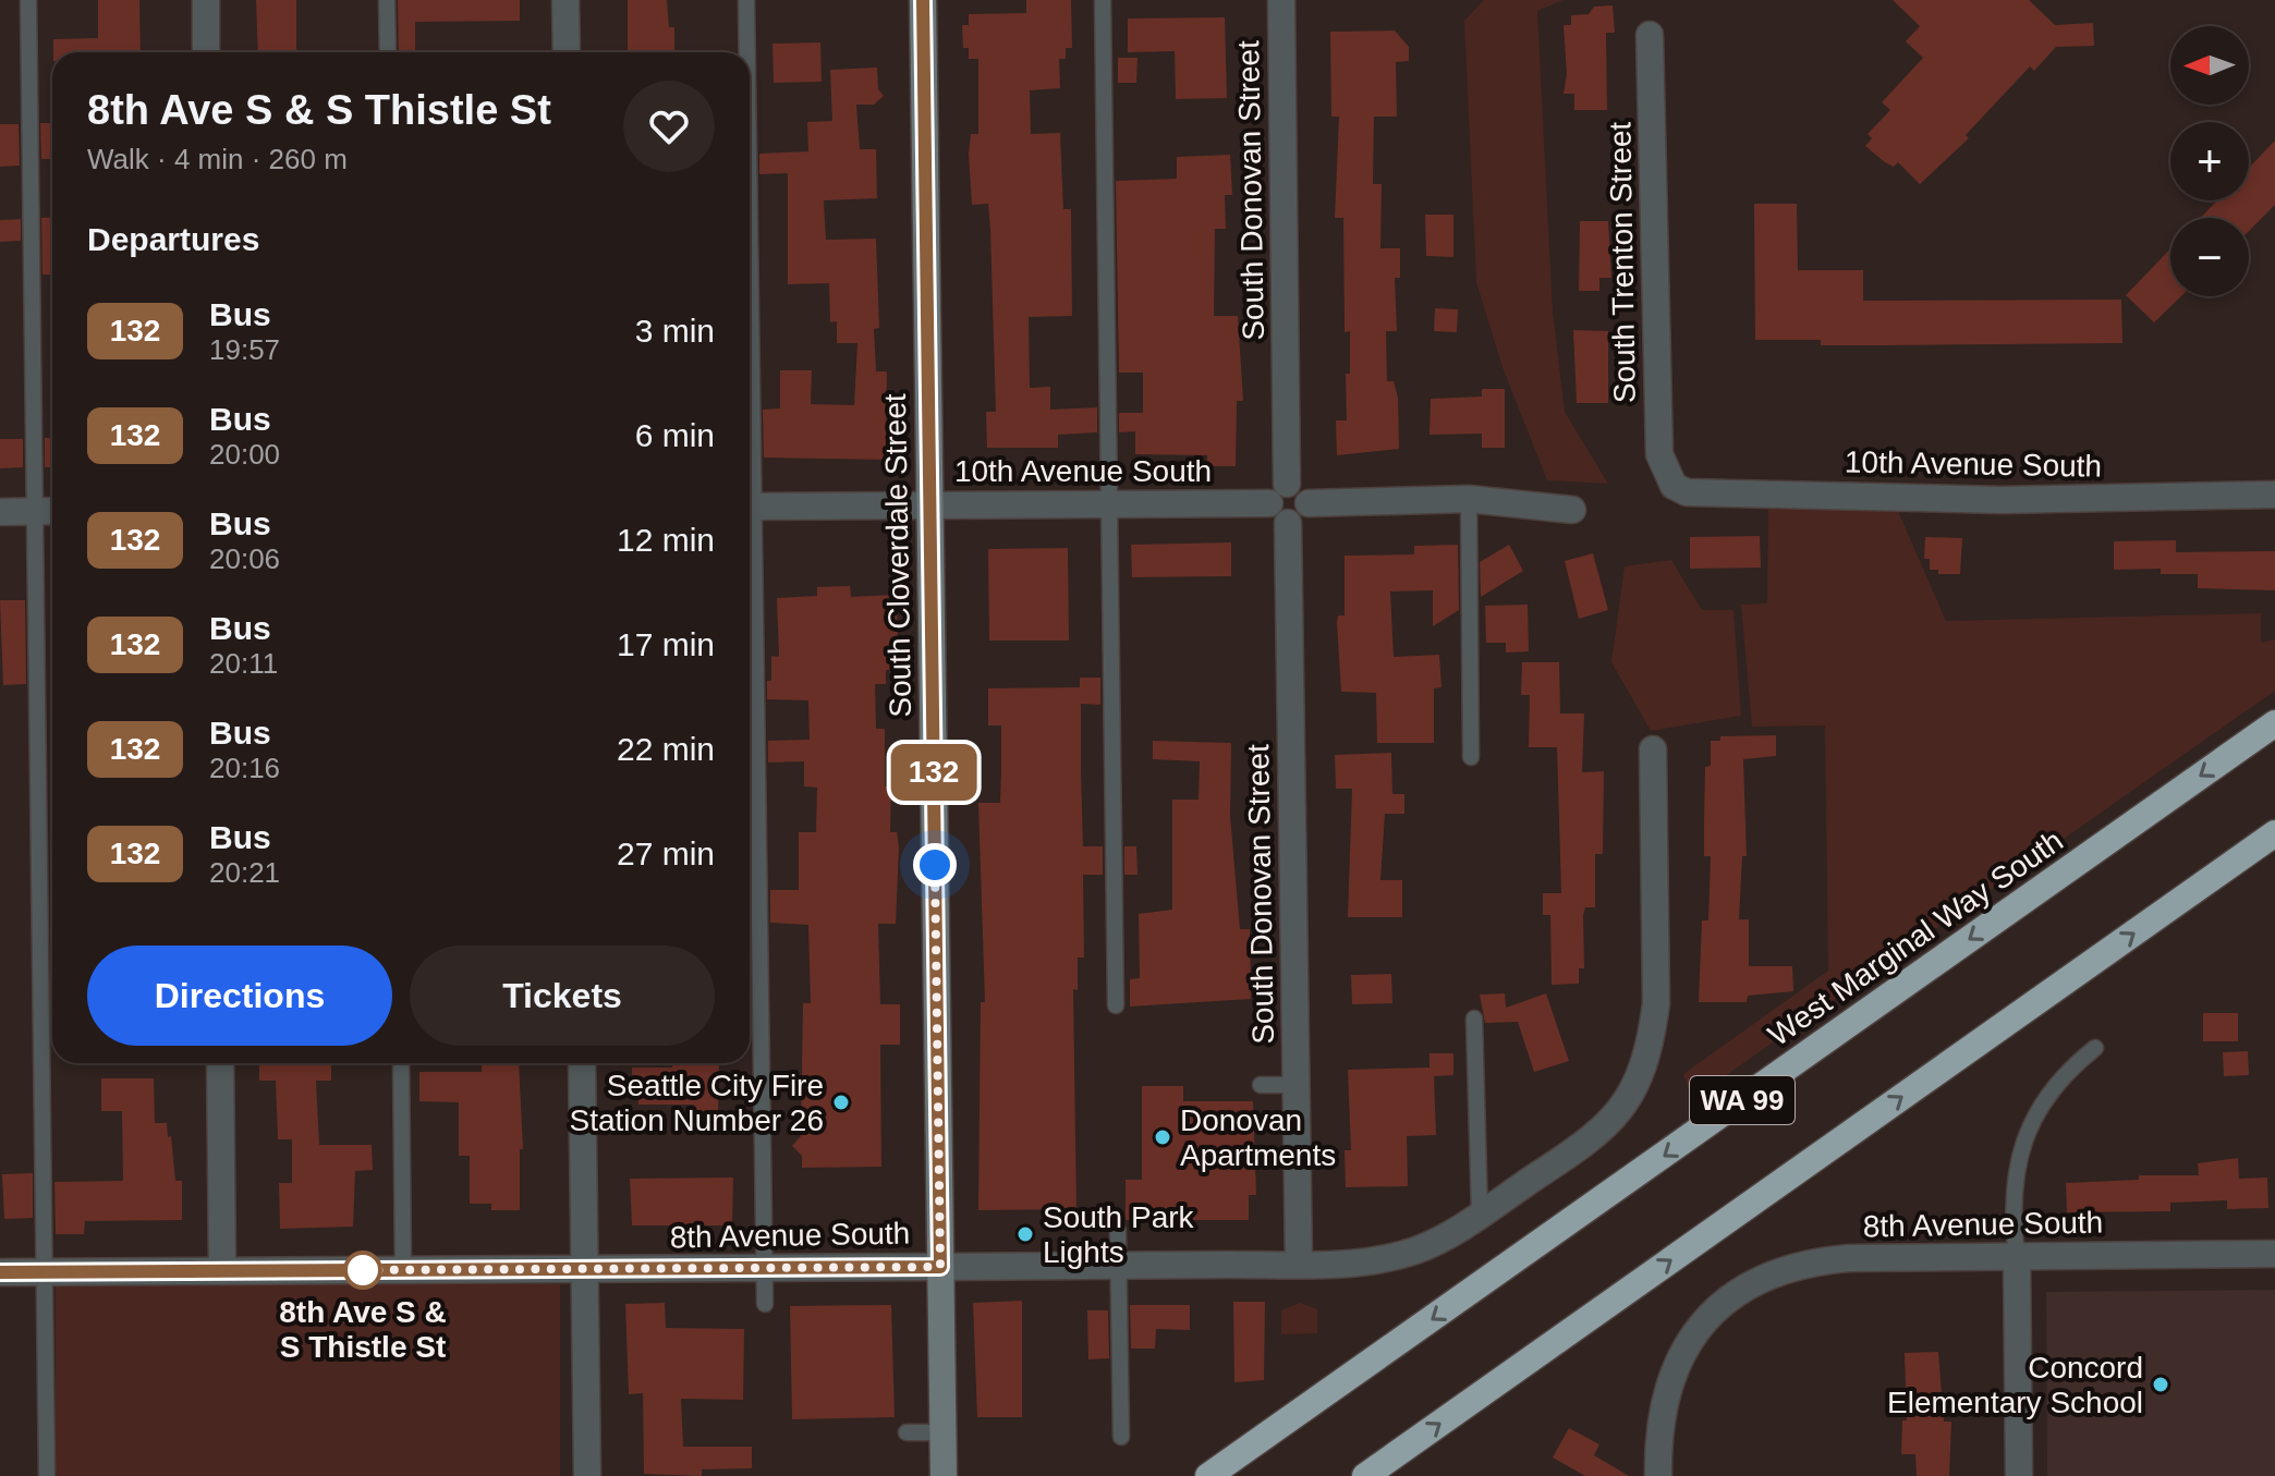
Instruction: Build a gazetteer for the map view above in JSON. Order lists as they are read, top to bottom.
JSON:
{
  "streets": {
    "highway": ["West Marginal Way South", "WA 99"],
    "main road": ["South Cloverdale Street"],
    "street": [
      "South Donovan Street",
      "South Trenton Street",
      "10th Avenue South",
      "8th Avenue South"
    ]
  },
  "crossings": [
    ["South Donovan Street", "10th Avenue South"],
    ["South Donovan Street", "8th Avenue South"],
    ["South Trenton Street", "10th Avenue South"],
    ["10th Avenue South", "South Cloverdale Street"],
    ["South Cloverdale Street", "8th Avenue South"]
  ],
  "places": [
    "Seattle City Fire Station Number 26",
    "Donovan Apartments",
    "South Park Lights",
    "8th Ave S & S Thistle St",
    "Concord Elementary School"
  ],
  "lines": ["bus line 132"],
  "north": "left",
  "page": {
    "on_map": "132",
    "map_buttons": ["+", "−"],
    "heading": [
      ["8th Ave S & S Thistle St", "Walk · 4 min · 260 m"],
      "Departures"
    ],
    "list": [
      {
        "mark": "132",
        "name": "Bus",
        "note": "19:57",
        "value": "3 min"
      },
      {
        "mark": "132",
        "name": "Bus",
        "note": "20:00",
        "value": "6 min"
      },
      {
        "mark": "132",
        "name": "Bus",
        "note": "20:06",
        "value": "12 min"
      },
      {
        "mark": "132",
        "name": "Bus",
        "note": "20:11",
        "value": "17 min"
      },
      {
        "mark": "132",
        "name": "Bus",
        "note": "20:16",
        "value": "22 min"
      },
      {
        "mark": "132",
        "name": "Bus",
        "note": "20:21",
        "value": "27 min"
      }
    ],
    "buttons": ["Directions", "Tickets"]
  }
}
